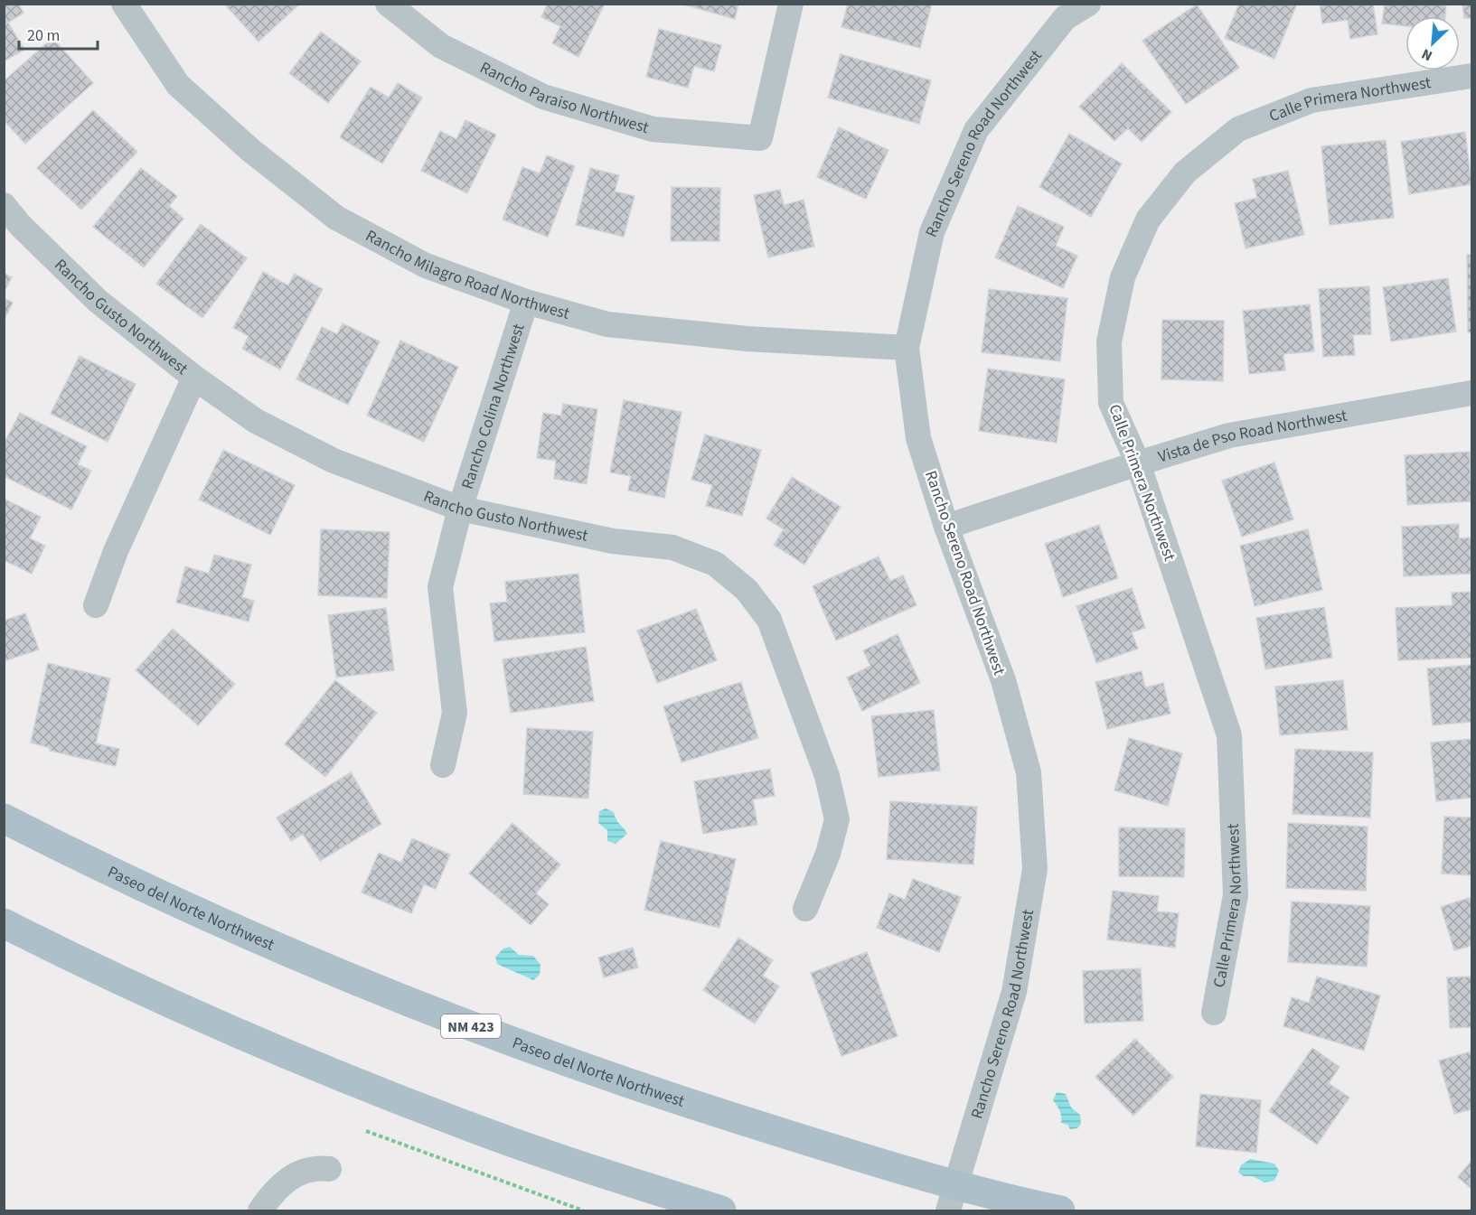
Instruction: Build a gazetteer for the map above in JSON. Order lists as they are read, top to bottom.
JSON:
{
  "streets": {
    "main road": ["Paseo del Norte Northwest", "NM 423"],
    "street": [
      "Rancho Paraiso Northwest",
      "Calle Primera Northwest",
      "Rancho Sereno Road Northwest",
      "Rancho Milagro Road Northwest",
      "Rancho Gusto Northwest",
      "Rancho Colina Northwest",
      "Vista de Pso Road Northwest"
    ]
  },
  "crossings": [
    ["Calle Primera Northwest", "Vista de Pso Road Northwest"],
    ["Rancho Sereno Road Northwest", "Rancho Milagro Road Northwest"],
    ["Rancho Sereno Road Northwest", "Vista de Pso Road Northwest"],
    ["Rancho Sereno Road Northwest", "Paseo del Norte Northwest"],
    ["Rancho Milagro Road Northwest", "Rancho Colina Northwest"],
    ["Rancho Gusto Northwest", "Rancho Colina Northwest"]
  ],
  "scale_bar": "20 m",
  "north": "bottom left"
}
